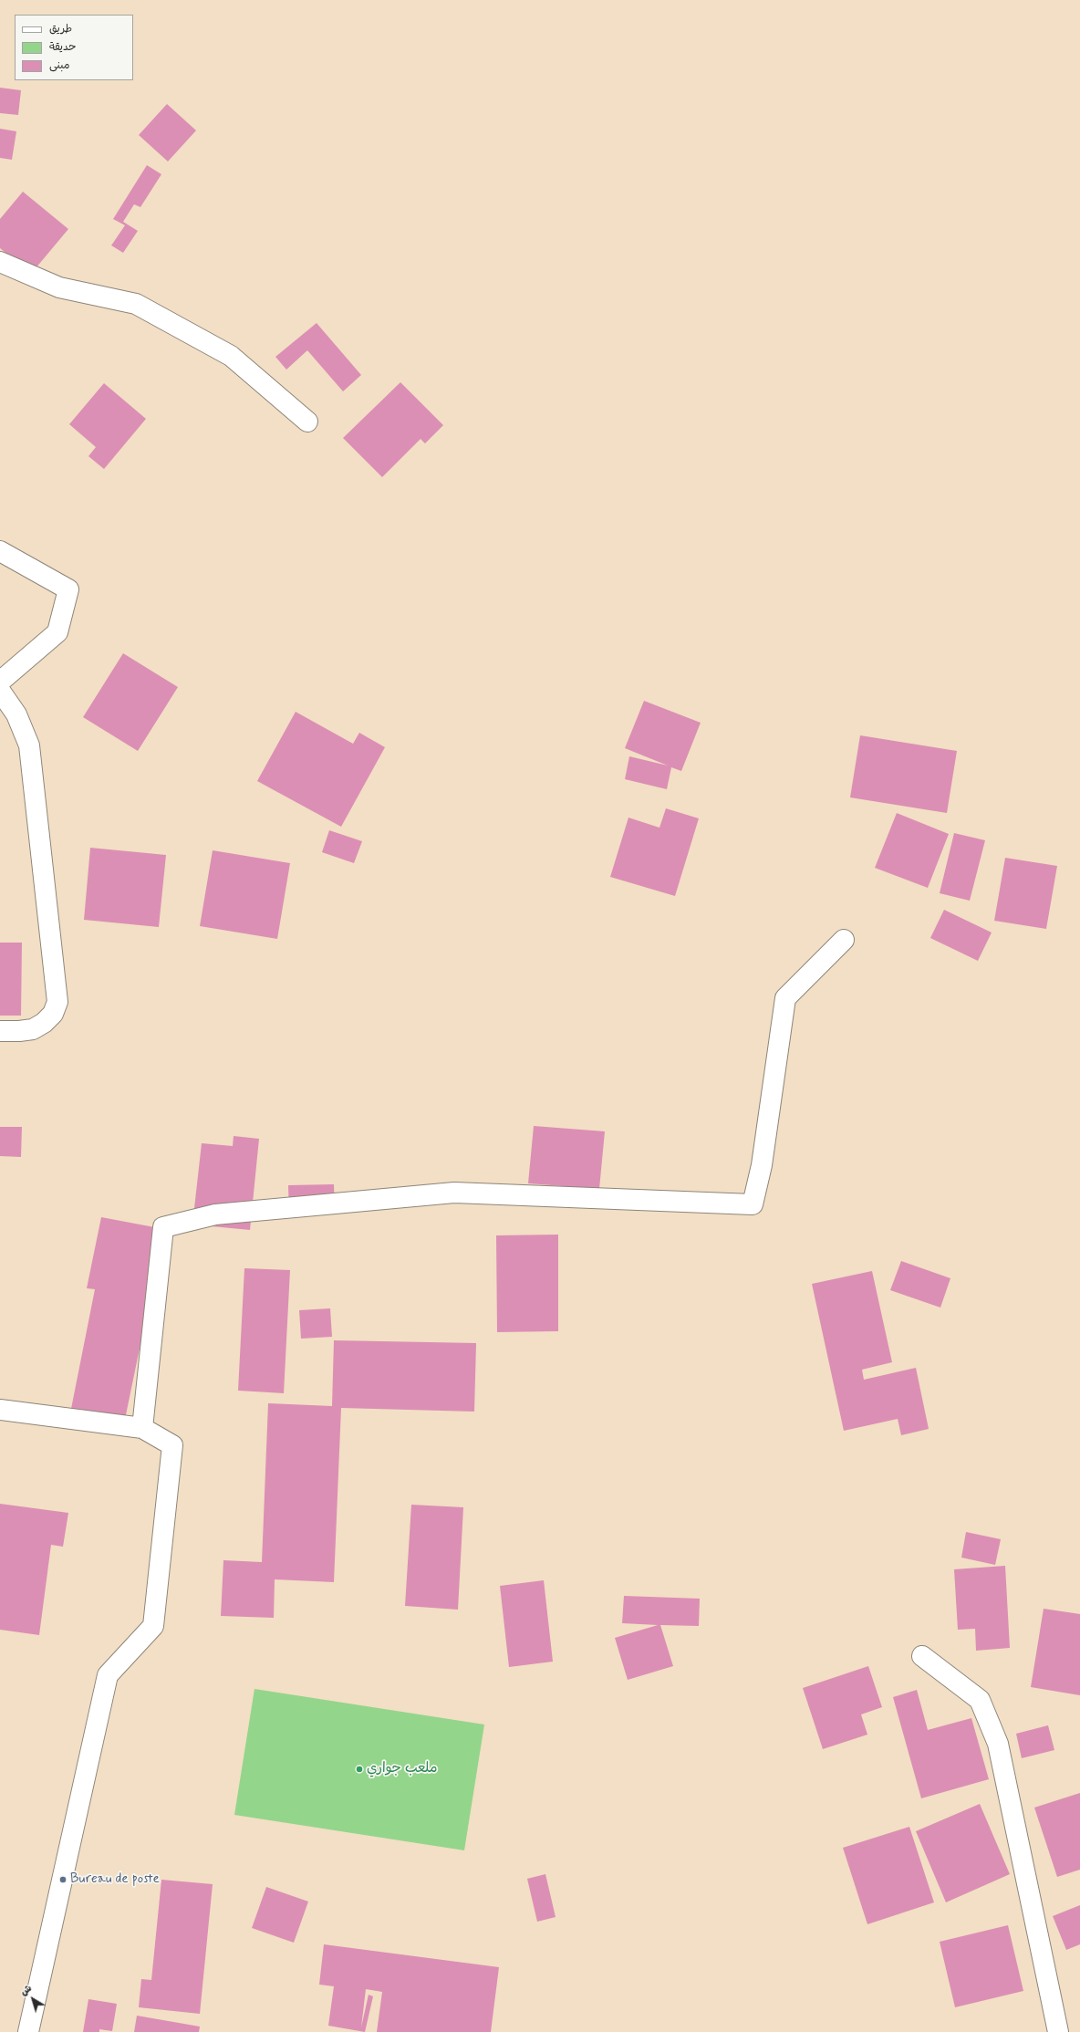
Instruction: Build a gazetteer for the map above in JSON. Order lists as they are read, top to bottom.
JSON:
{
  "places": ["ملعب جواري", "Bureau de poste"],
  "legend": ["طريق", "حديقة", "مبنى"],
  "north": "top left"
}
